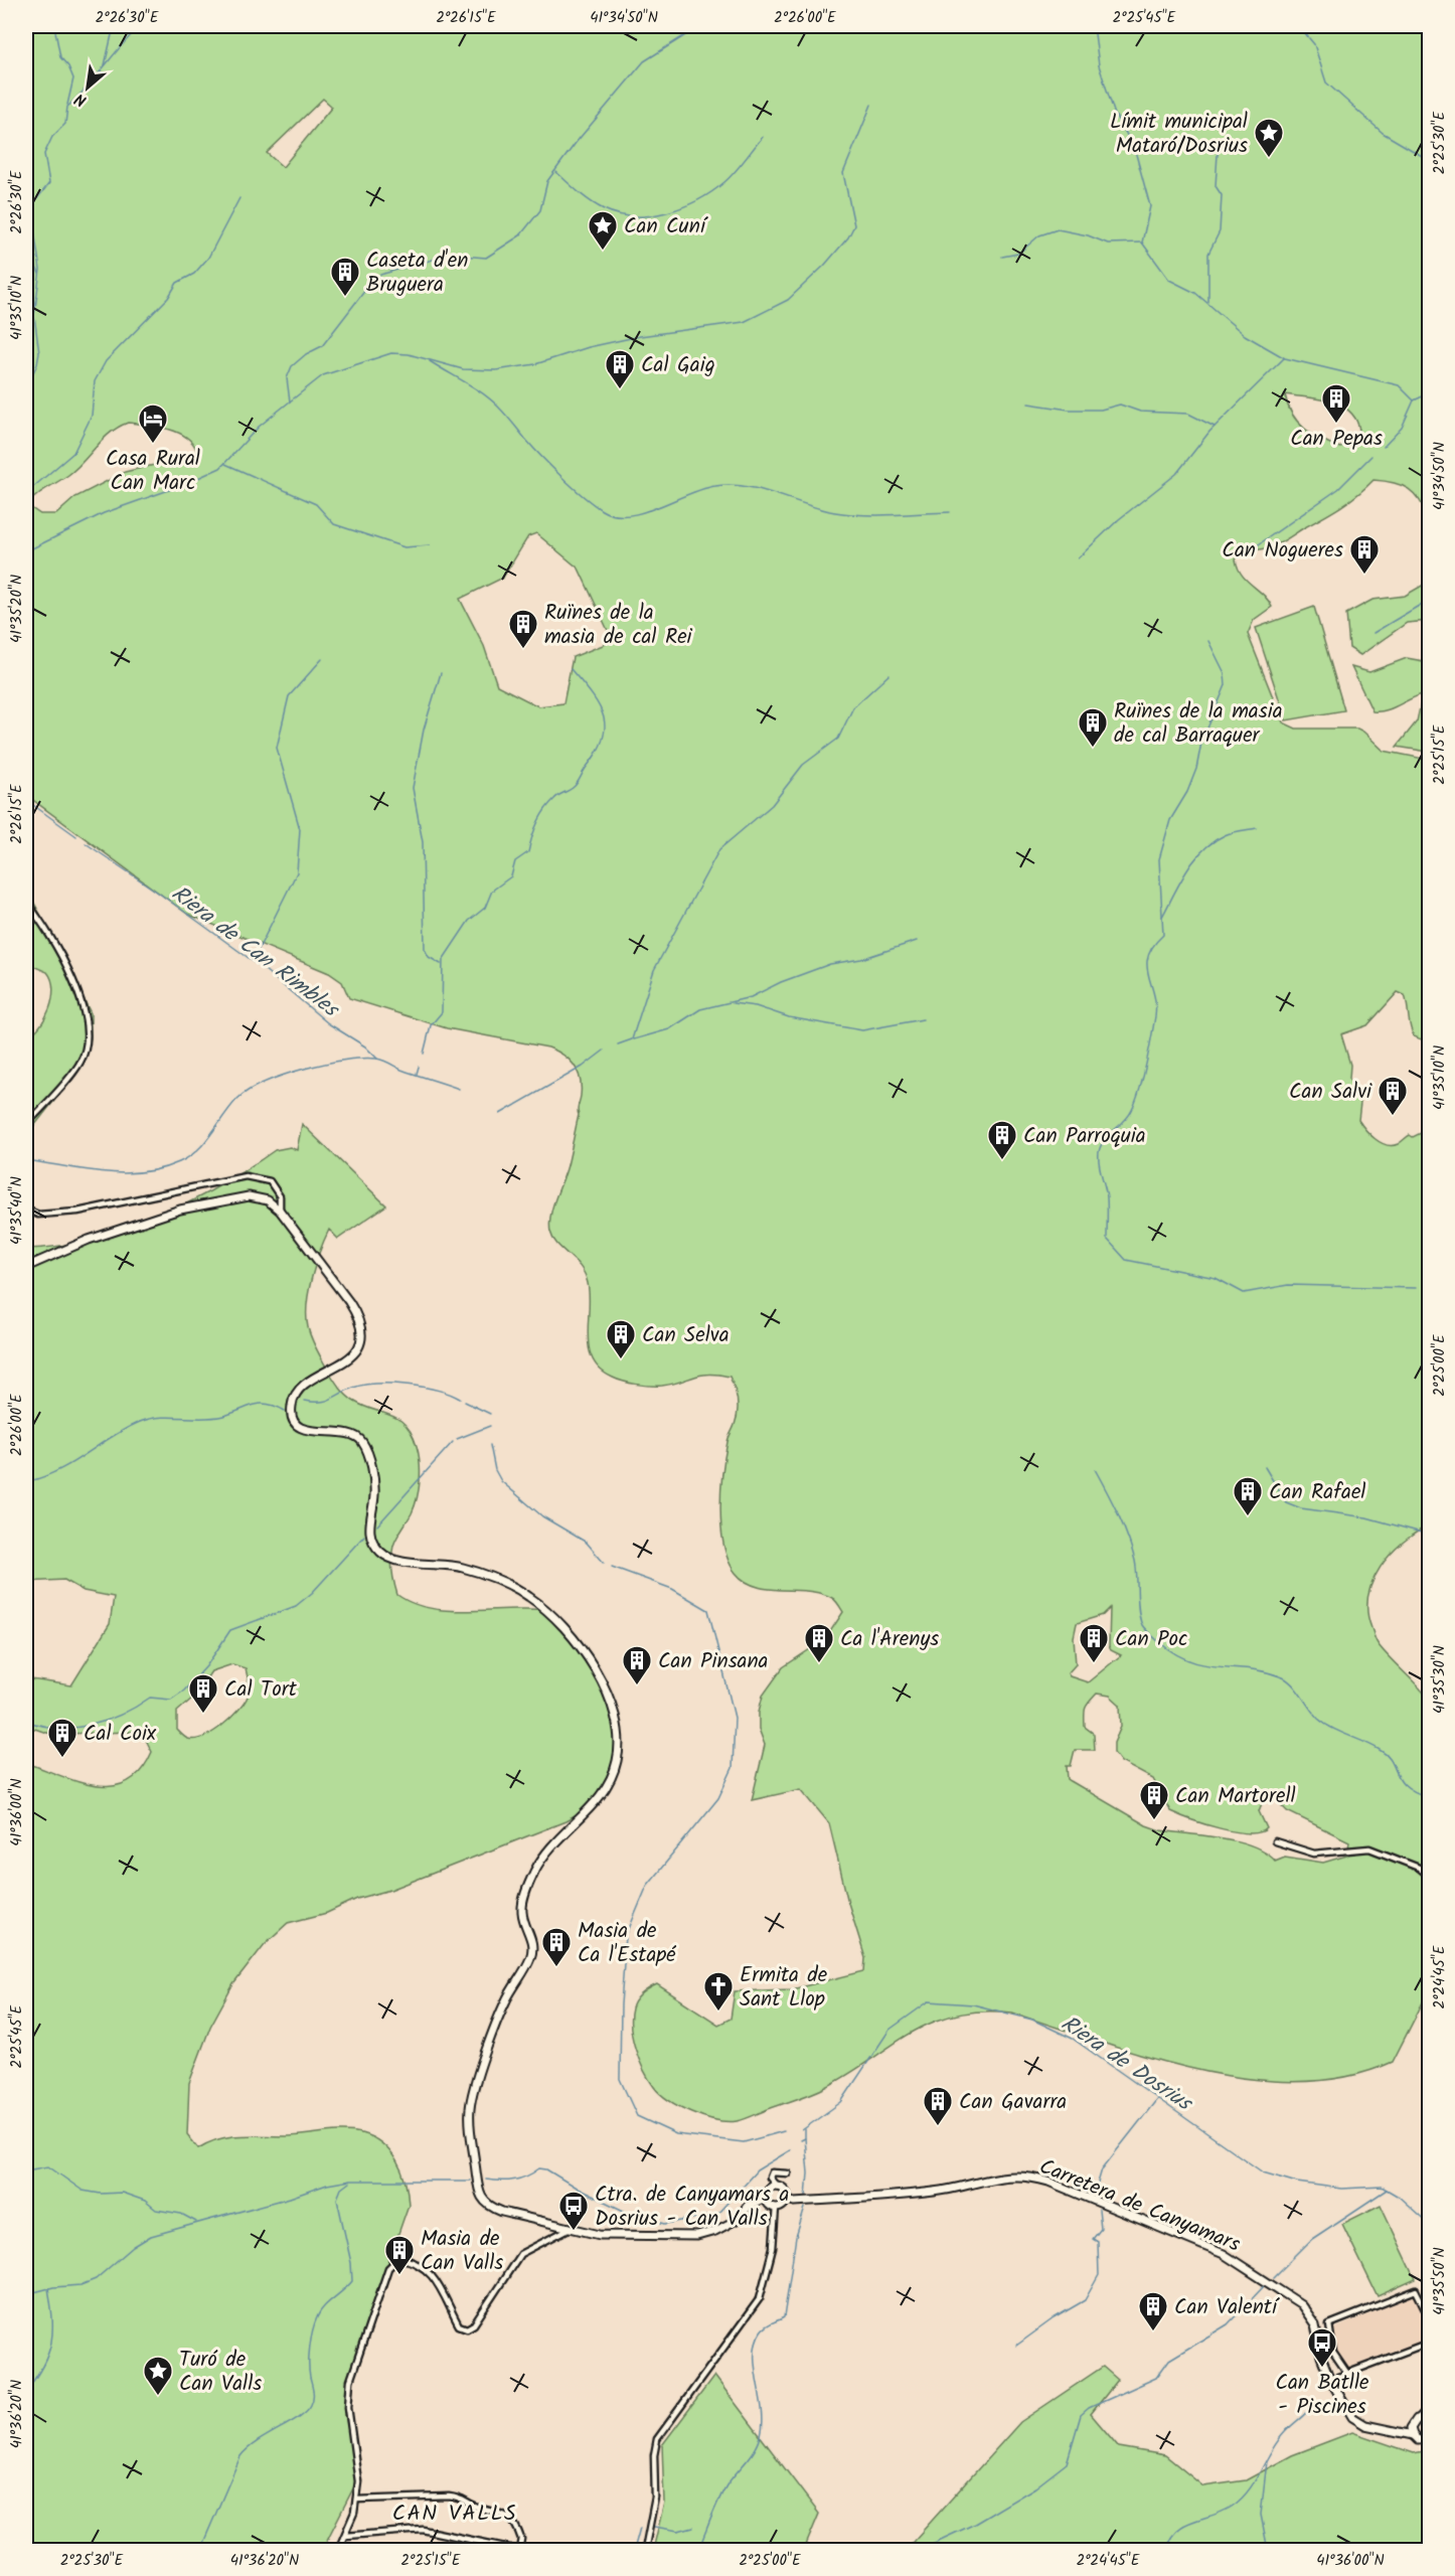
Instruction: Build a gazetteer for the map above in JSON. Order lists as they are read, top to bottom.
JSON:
{
  "streets": {
    "street": ["Carretera de Canyamars"]
  },
  "districts": ["CAN VALLS"],
  "water": ["Riera de Can Rimbles", "Riera de Dosrius"],
  "places": {
    "place": ["Límit municipal Mataró/Dosrius", "Can Cuní", "Turó de Can Valls"],
    "building": [
      "Caseta d'en Bruguera",
      "Cal Gaig",
      "Can Pepas",
      "Can Nogueres",
      "Ruïnes de la masia de cal Rei",
      "Ruïnes de la masia de cal Barraquer",
      "Can Salvi",
      "Can Parroquia",
      "Can Selva",
      "Can Rafael",
      "Ca l'Arenys",
      "Can Poc",
      "Can Pinsana",
      "Cal Tort",
      "Cal Coix",
      "Can Martorell",
      "Masia de Ca l'Estapé",
      "Can Gavarra",
      "Masia de Can Valls",
      "Can Valentí"
    ],
    "hotel": ["Casa Rural Can Marc"],
    "church": ["Ermita de Sant Llop"],
    "bus stop": ["Ctra. de Canyamars a Dosrius - Can Valls", "Can Batlle - Piscines"]
  },
  "north": "bottom left",
  "coordinates": [
    "2°26'30\"E",
    "2°26'15\"E",
    "41°34'50\"N",
    "2°26'00\"E",
    "2°25'45\"E",
    "2°25'30\"E",
    "41°35'10\"N",
    "41°35'20\"N",
    "2°25'15\"E",
    "41°35'40\"N",
    "2°25'00\"E",
    "41°35'30\"N",
    "41°36'00\"N",
    "2°24'45\"E",
    "41°35'50\"N",
    "41°36'20\"N"
  ]
}
